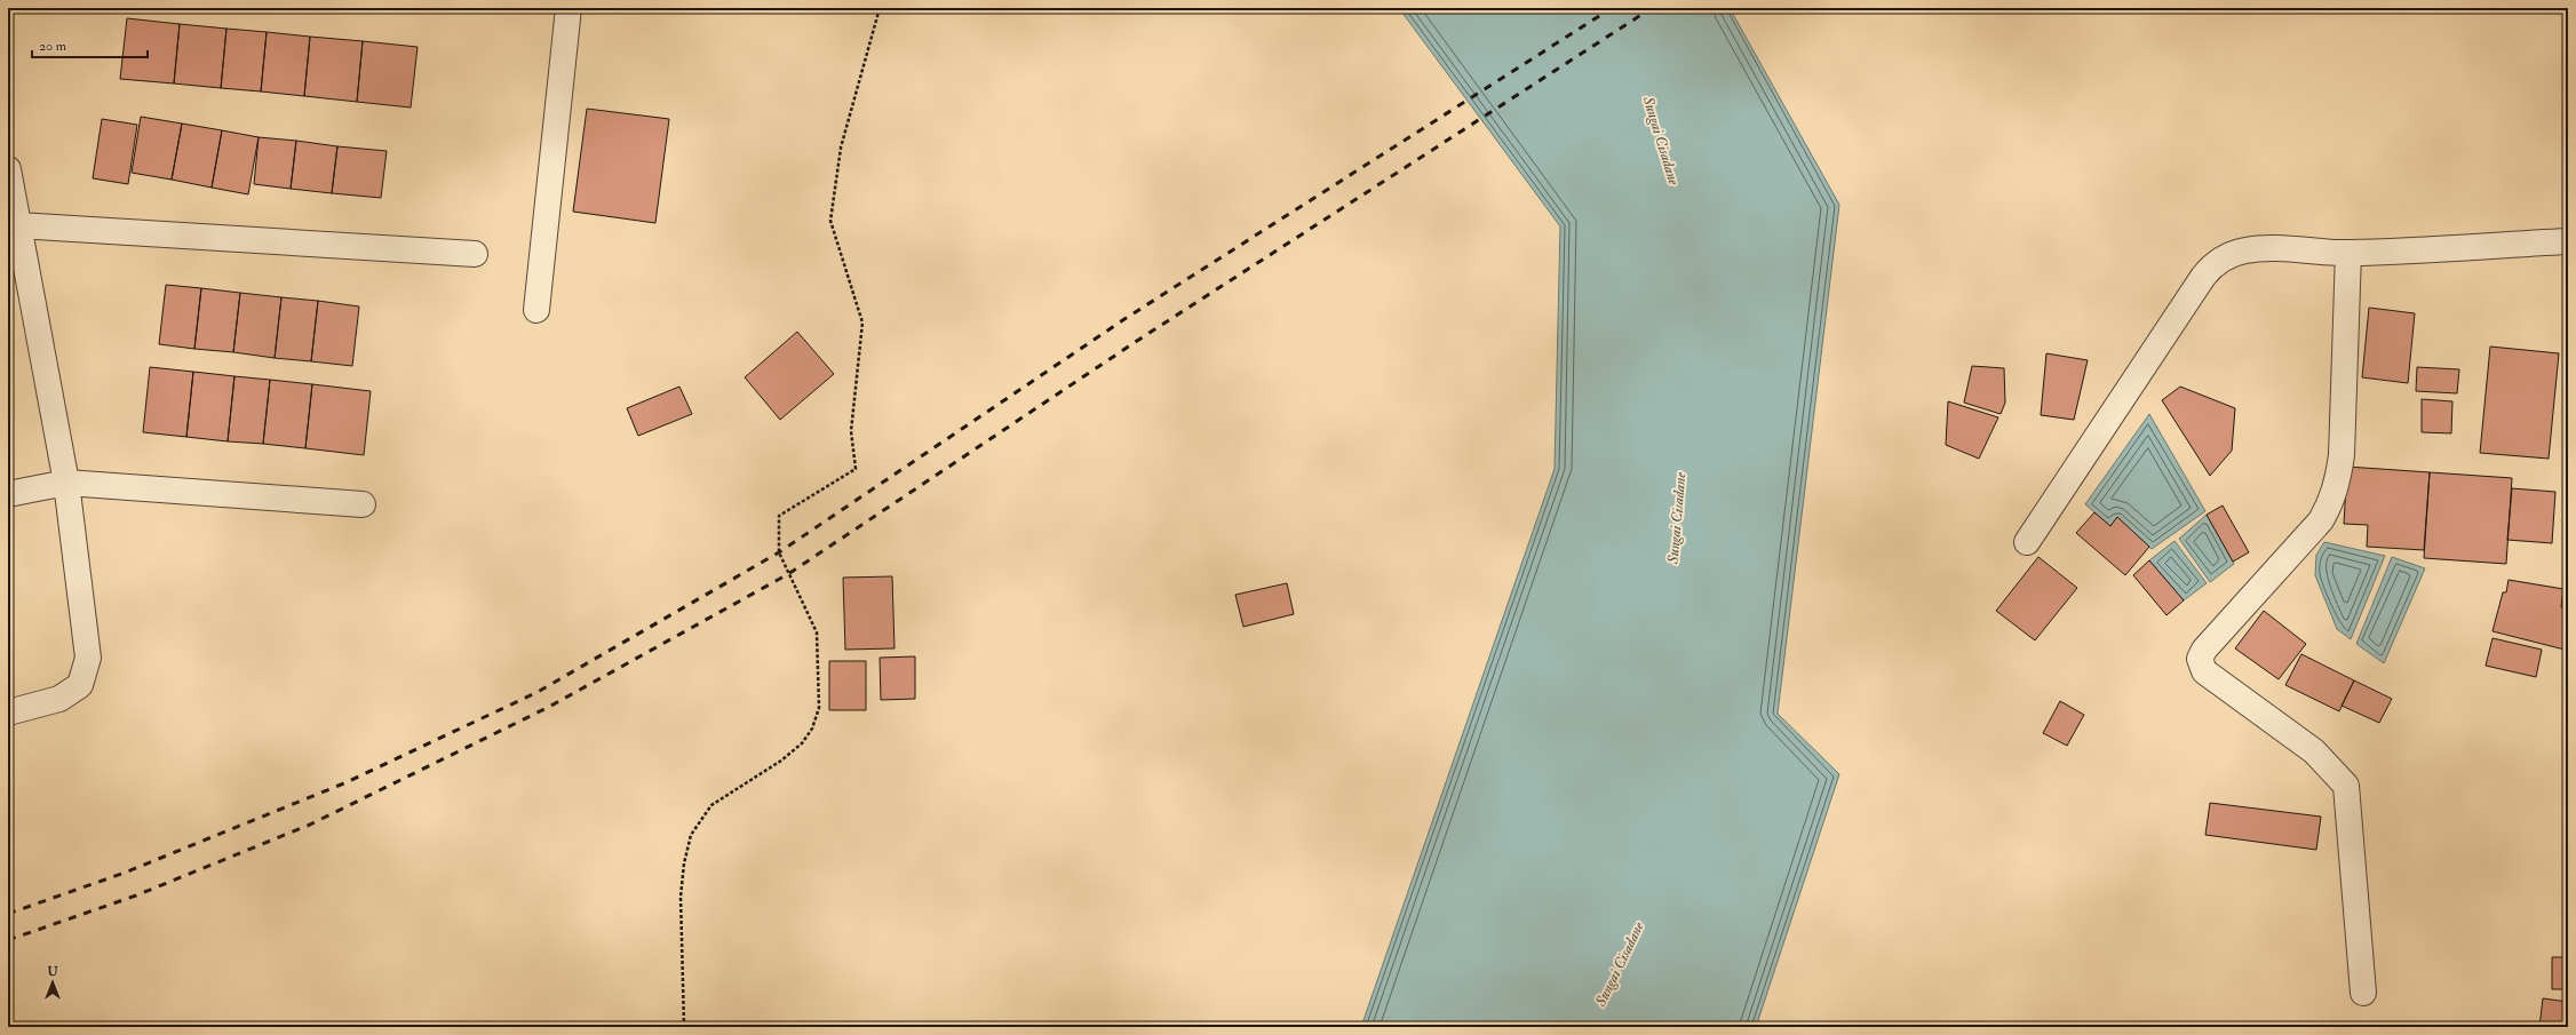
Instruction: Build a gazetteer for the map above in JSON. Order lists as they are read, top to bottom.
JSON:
{
  "water": ["Sungai Cisadane"],
  "scale_bar": "20 m",
  "north": "top"
}
